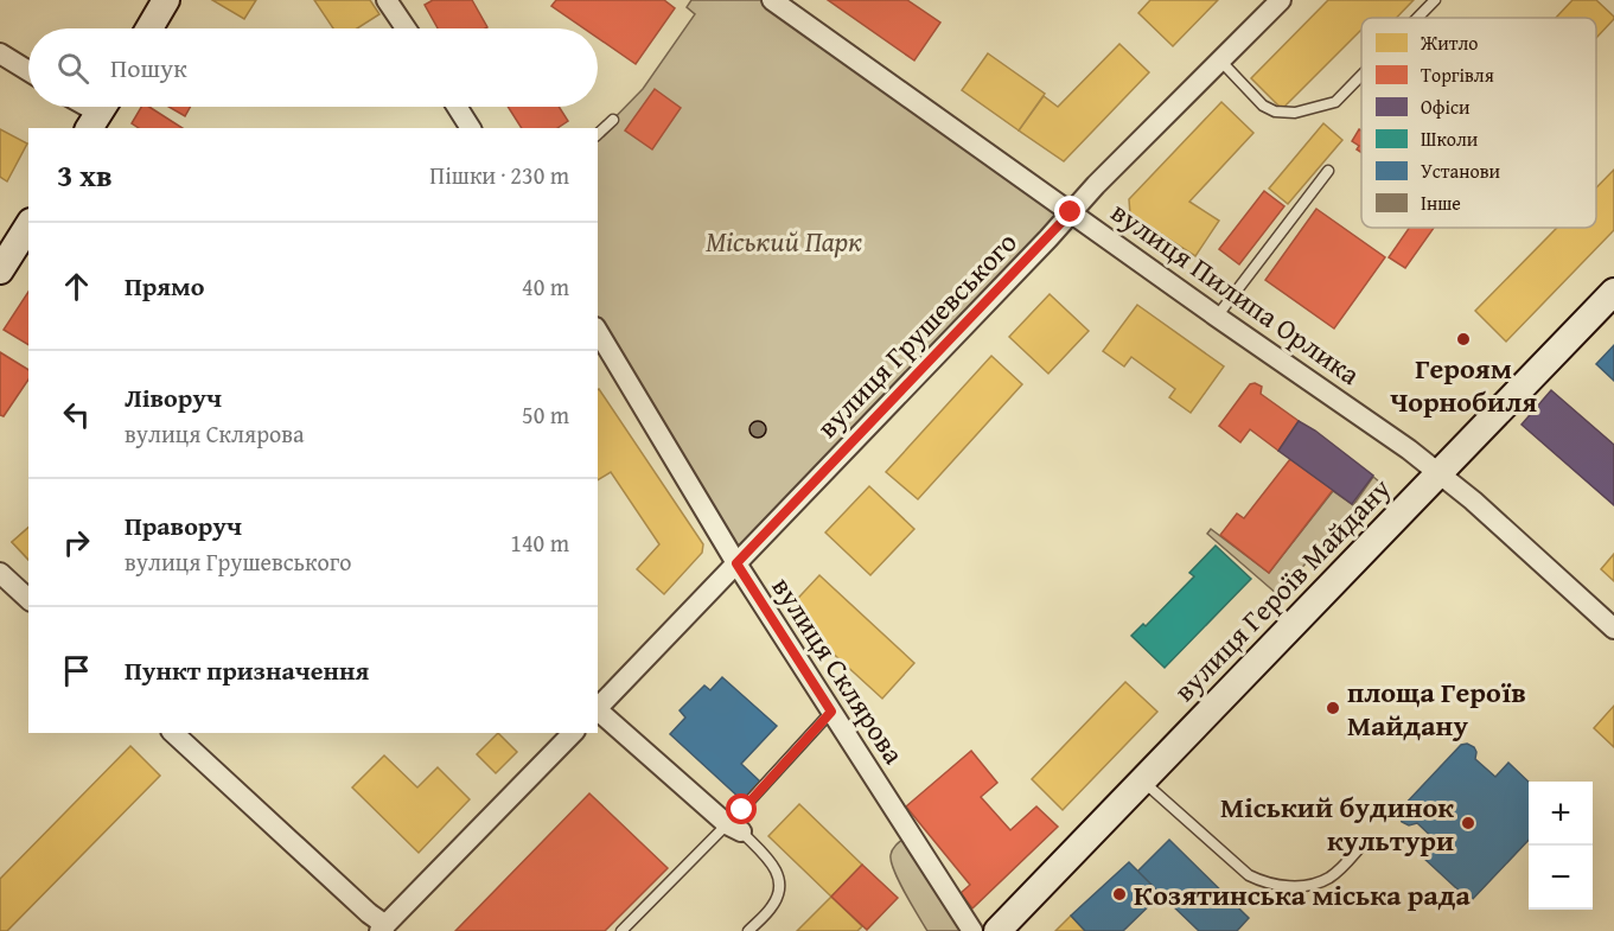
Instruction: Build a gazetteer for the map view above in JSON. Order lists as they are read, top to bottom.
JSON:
{
  "streets": {
    "street": [
      "вулиця Пилипа Орлика",
      "вулиця Грушевського",
      "вулиця Героїв Майдану",
      "вулиця Склярова"
    ]
  },
  "crossings": [
    ["вулиця Пилипа Орлика", "вулиця Грушевського"],
    ["вулиця Пилипа Орлика", "вулиця Героїв Майдану"],
    ["вулиця Грушевського", "вулиця Склярова"]
  ],
  "parks": ["Міський Парк"],
  "places": [
    "Героям Чорнобиля",
    "площа Героїв Майдану",
    "Міський будинок культури",
    "Козятинська міська рада"
  ],
  "legend": [
    "Житло",
    "Торгівля",
    "Офіси",
    "Школи",
    "Установи",
    "Інше"
  ],
  "page": {
    "search": "Пошук",
    "heading": ["3 хв", "Пішки · 230 m"],
    "list": [
      ["Прямо", "40 m"],
      ["Ліворуч", "вулиця Склярова", "50 m"],
      ["Праворуч", "вулиця Грушевського", "140 m"],
      "Пункт призначення"
    ],
    "map_buttons": ["+", "−"]
  }
}
